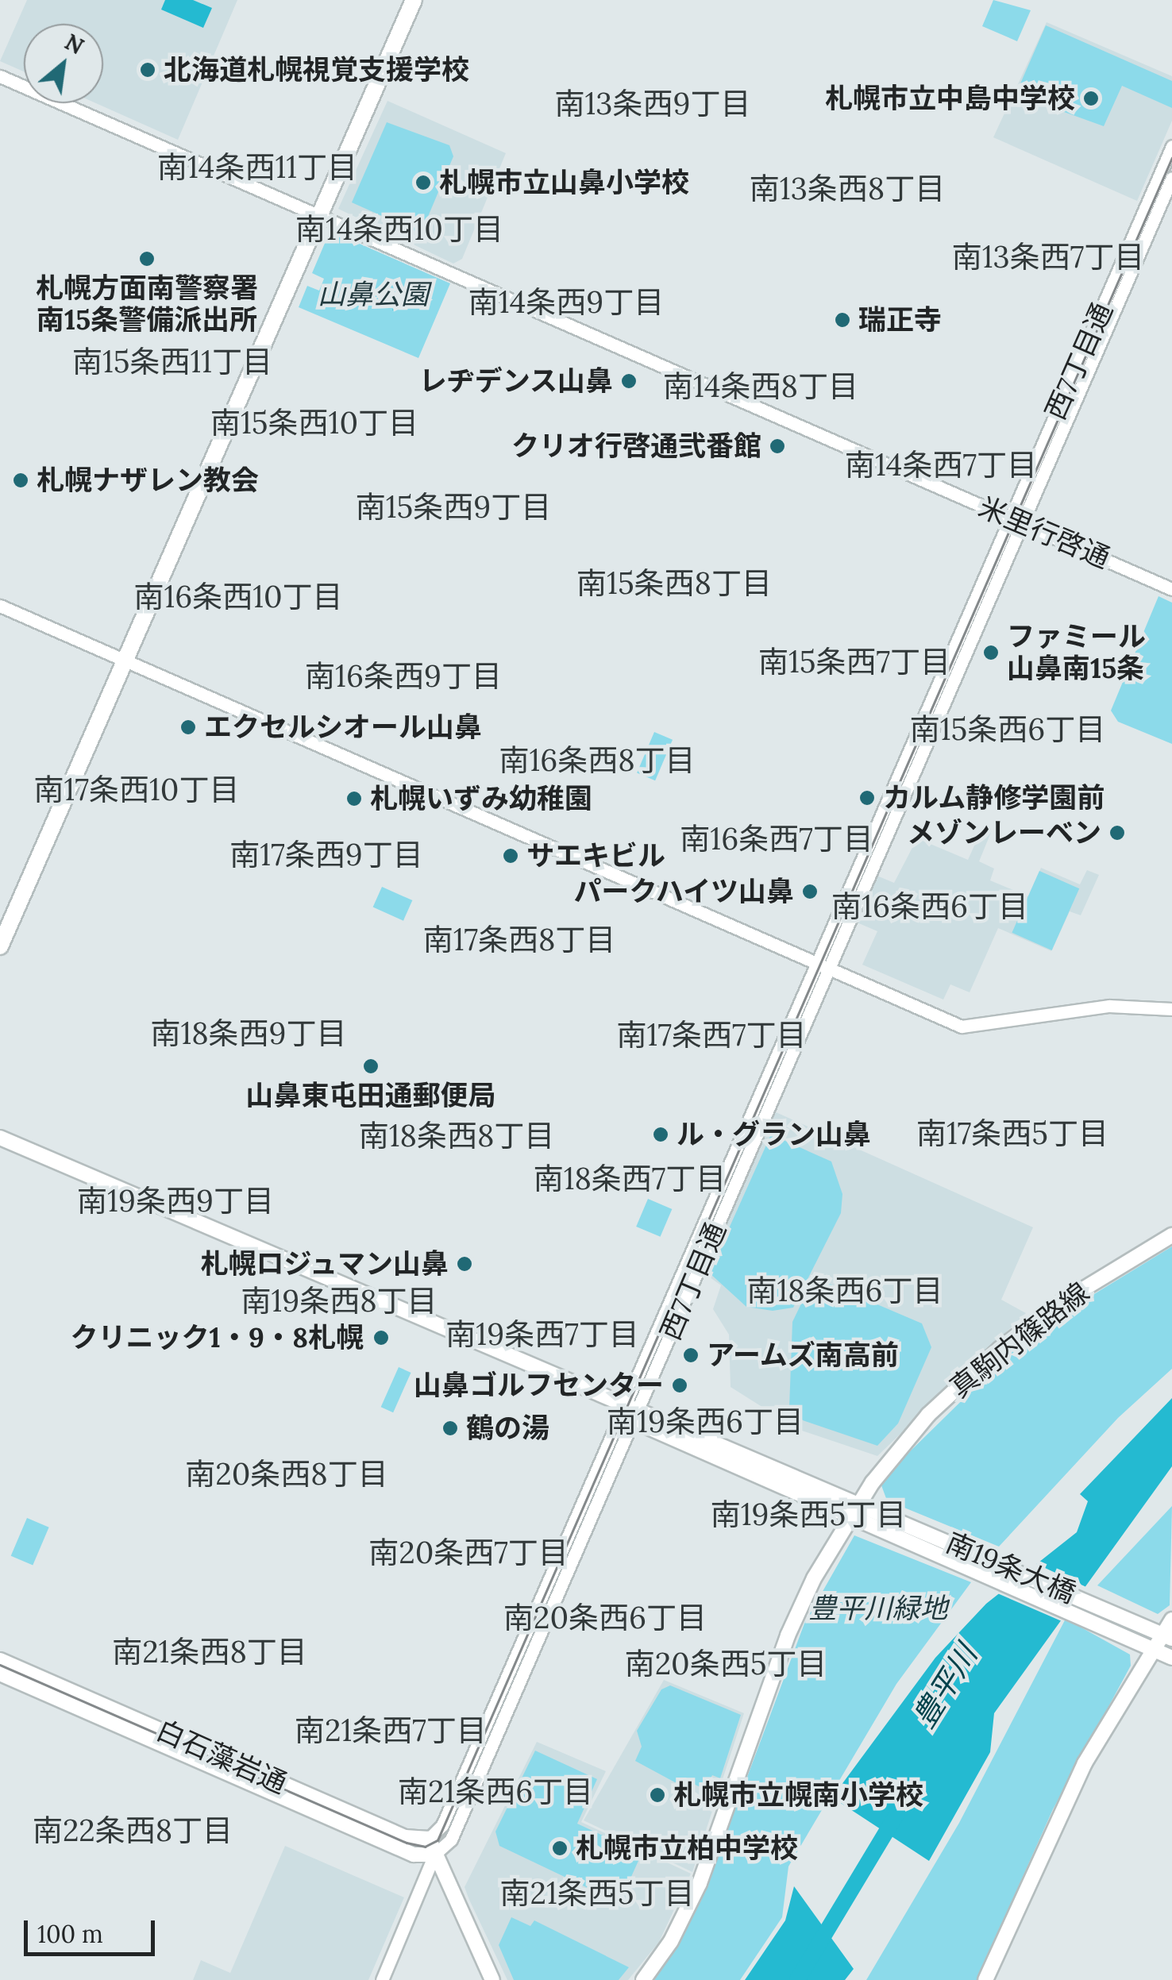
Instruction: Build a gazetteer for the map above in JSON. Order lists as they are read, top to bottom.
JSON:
{
  "streets": {
    "main road": ["真駒内篠路線", "南19条大橋", "白石藻岩通"],
    "street": ["西7丁目通", "米里行啓通"]
  },
  "crossings": [
    ["西7丁目通", "米里行啓通"],
    ["西7丁目通", "南19条大橋"],
    ["西7丁目通", "白石藻岩通"],
    ["真駒内篠路線", "南19条大橋"]
  ],
  "districts": [
    "南13条西9丁目",
    "南14条西11丁目",
    "南13条西8丁目",
    "南14条西10丁目",
    "南13条西7丁目",
    "南14条西9丁目",
    "南15条西11丁目",
    "南14条西8丁目",
    "南15条西10丁目",
    "南14条西7丁目",
    "南15条西9丁目",
    "南15条西8丁目",
    "南16条西10丁目",
    "南15条西7丁目",
    "南16条西9丁目",
    "南15条西6丁目",
    "南16条西8丁目",
    "南17条西10丁目",
    "南16条西7丁目",
    "南17条西9丁目",
    "南16条西6丁目",
    "南17条西8丁目",
    "南18条西9丁目",
    "南17条西7丁目",
    "南17条西5丁目",
    "南18条西8丁目",
    "南18条西7丁目",
    "南19条西9丁目",
    "南18条西6丁目",
    "南19条西8丁目",
    "南19条西7丁目",
    "南19条西6丁目",
    "南20条西8丁目",
    "南19条西5丁目",
    "南20条西7丁目",
    "南20条西6丁目",
    "南21条西8丁目",
    "南20条西5丁目",
    "南21条西7丁目",
    "南21条西6丁目",
    "南22条西8丁目",
    "南21条西5丁目"
  ],
  "water": ["豊平川"],
  "parks": ["山鼻公園", "豊平川緑地"],
  "places": [
    "北海道札幌視覚支援学校",
    "札幌市立中島中学校",
    "札幌市立山鼻小学校",
    "札幌方面南警察署 南15条警備派出所",
    "瑞正寺",
    "レヂデンス山鼻",
    "クリオ行啓通弐番館",
    "札幌ナザレン教会",
    "ファミール 山鼻南15条",
    "エクセルシオール山鼻",
    "カルム静修学園前",
    "札幌いずみ幼稚園",
    "メゾンレーベン",
    "サエキビル",
    "パークハイツ山鼻",
    "山鼻東屯田通郵便局",
    "ル・グラン山鼻",
    "札幌ロジュマン山鼻",
    "クリニック1・9・8札幌",
    "アームズ南高前",
    "山鼻ゴルフセンター",
    "鶴の湯",
    "札幌市立幌南小学校",
    "札幌市立柏中学校"
  ],
  "scale_bar": "100 m",
  "north": "top right"
}
